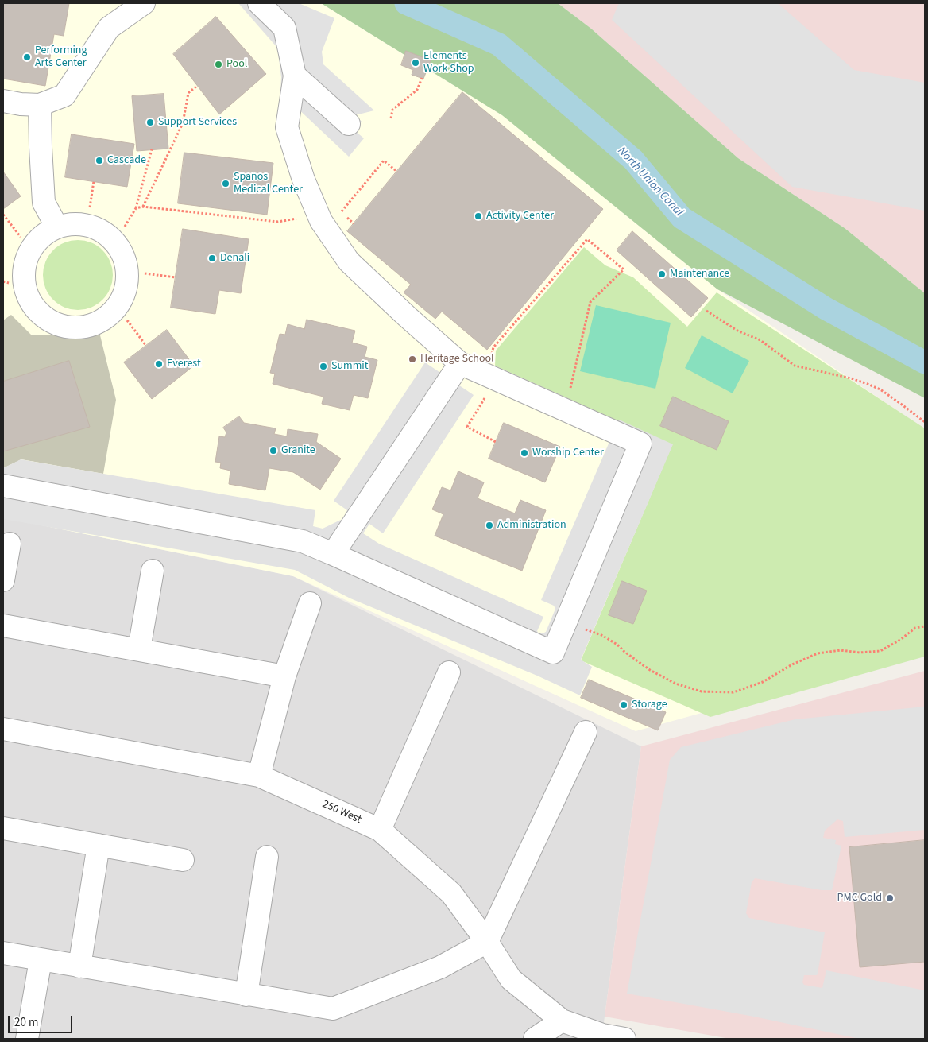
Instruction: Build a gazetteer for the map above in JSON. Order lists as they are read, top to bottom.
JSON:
{
  "streets": {
    "street": ["250 West"]
  },
  "water": ["North Union Canal"],
  "places": [
    "Performing Arts Center",
    "Elements Work Shop",
    "Pool",
    "Support Services",
    "Cascade",
    "Spanos Medical Center",
    "Activity Center",
    "Denali",
    "Maintenance",
    "Heritage School",
    "Everest",
    "Summit",
    "Granite",
    "Worship Center",
    "Administration",
    "Storage",
    "PMC Gold"
  ],
  "scale_bar": "20 m"
}
